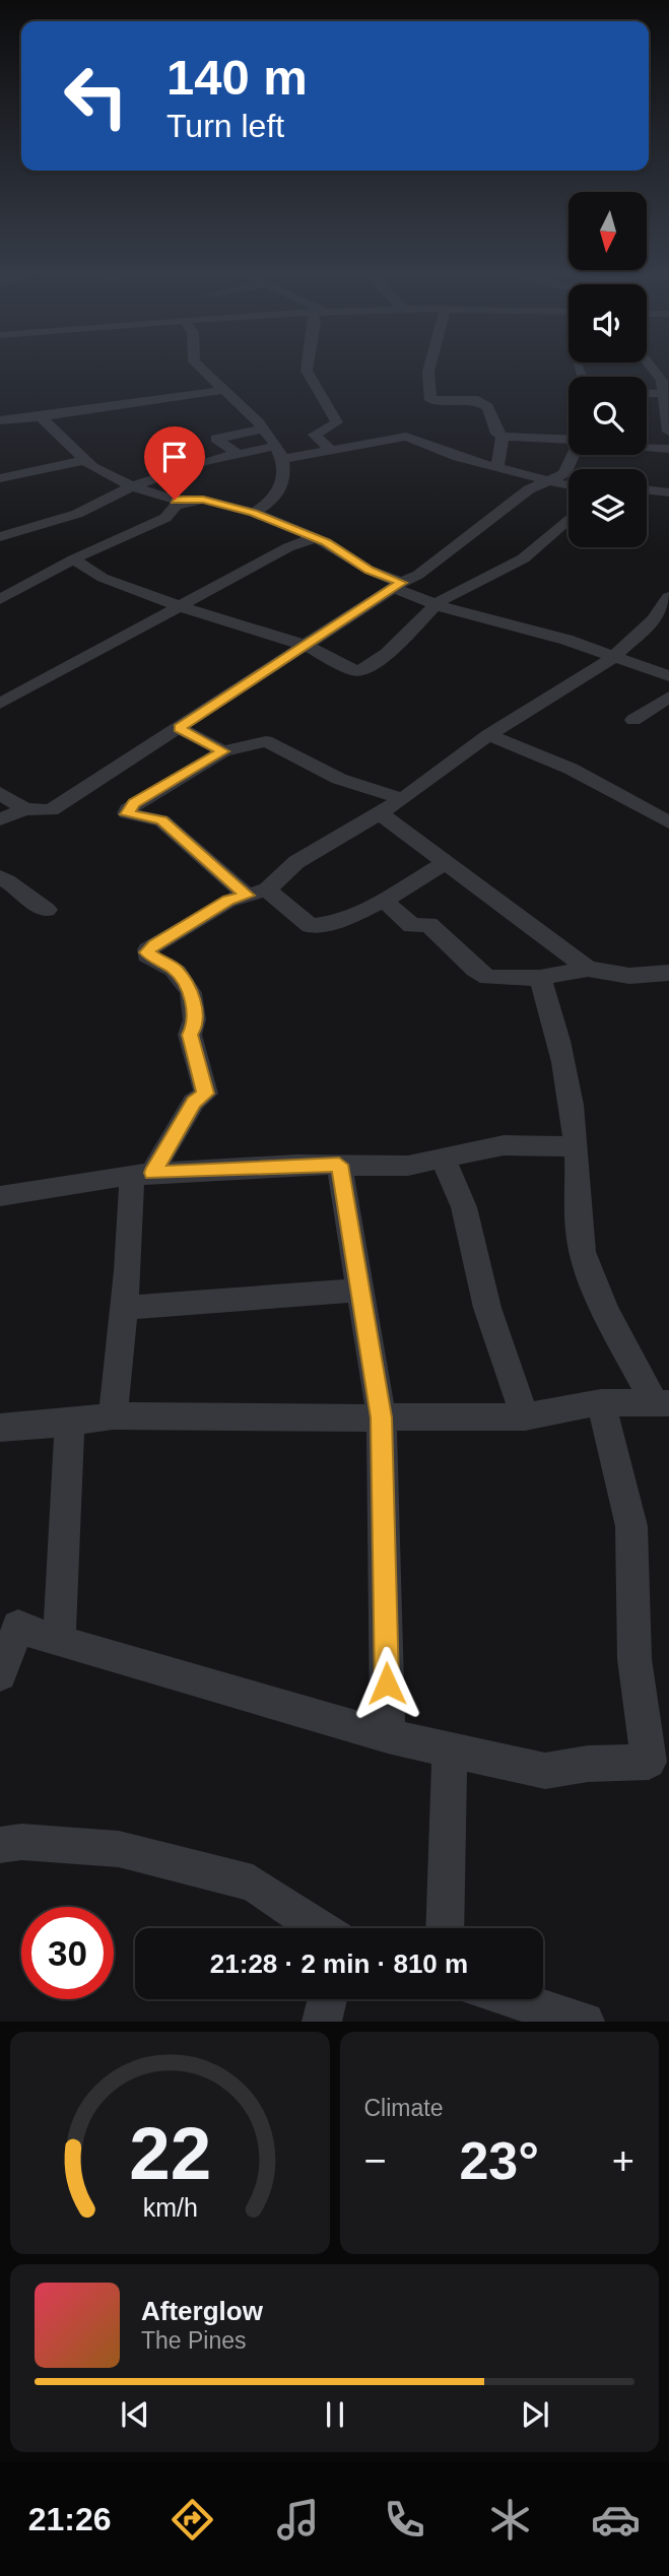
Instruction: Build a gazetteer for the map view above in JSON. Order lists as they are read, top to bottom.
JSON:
{
  "north": "bottom",
  "page": {
    "turn": ["140 m", "Turn left"],
    "limit": "30",
    "trip": "21:28 · 2 min · 810 m",
    "tile": "Climate",
    "heat": ["−", "23°", "+"],
    "song": ["Afterglow", "The Pines"],
    "tabs": "21:26",
    "gauge": ["22", "km/h"]
  }
}
